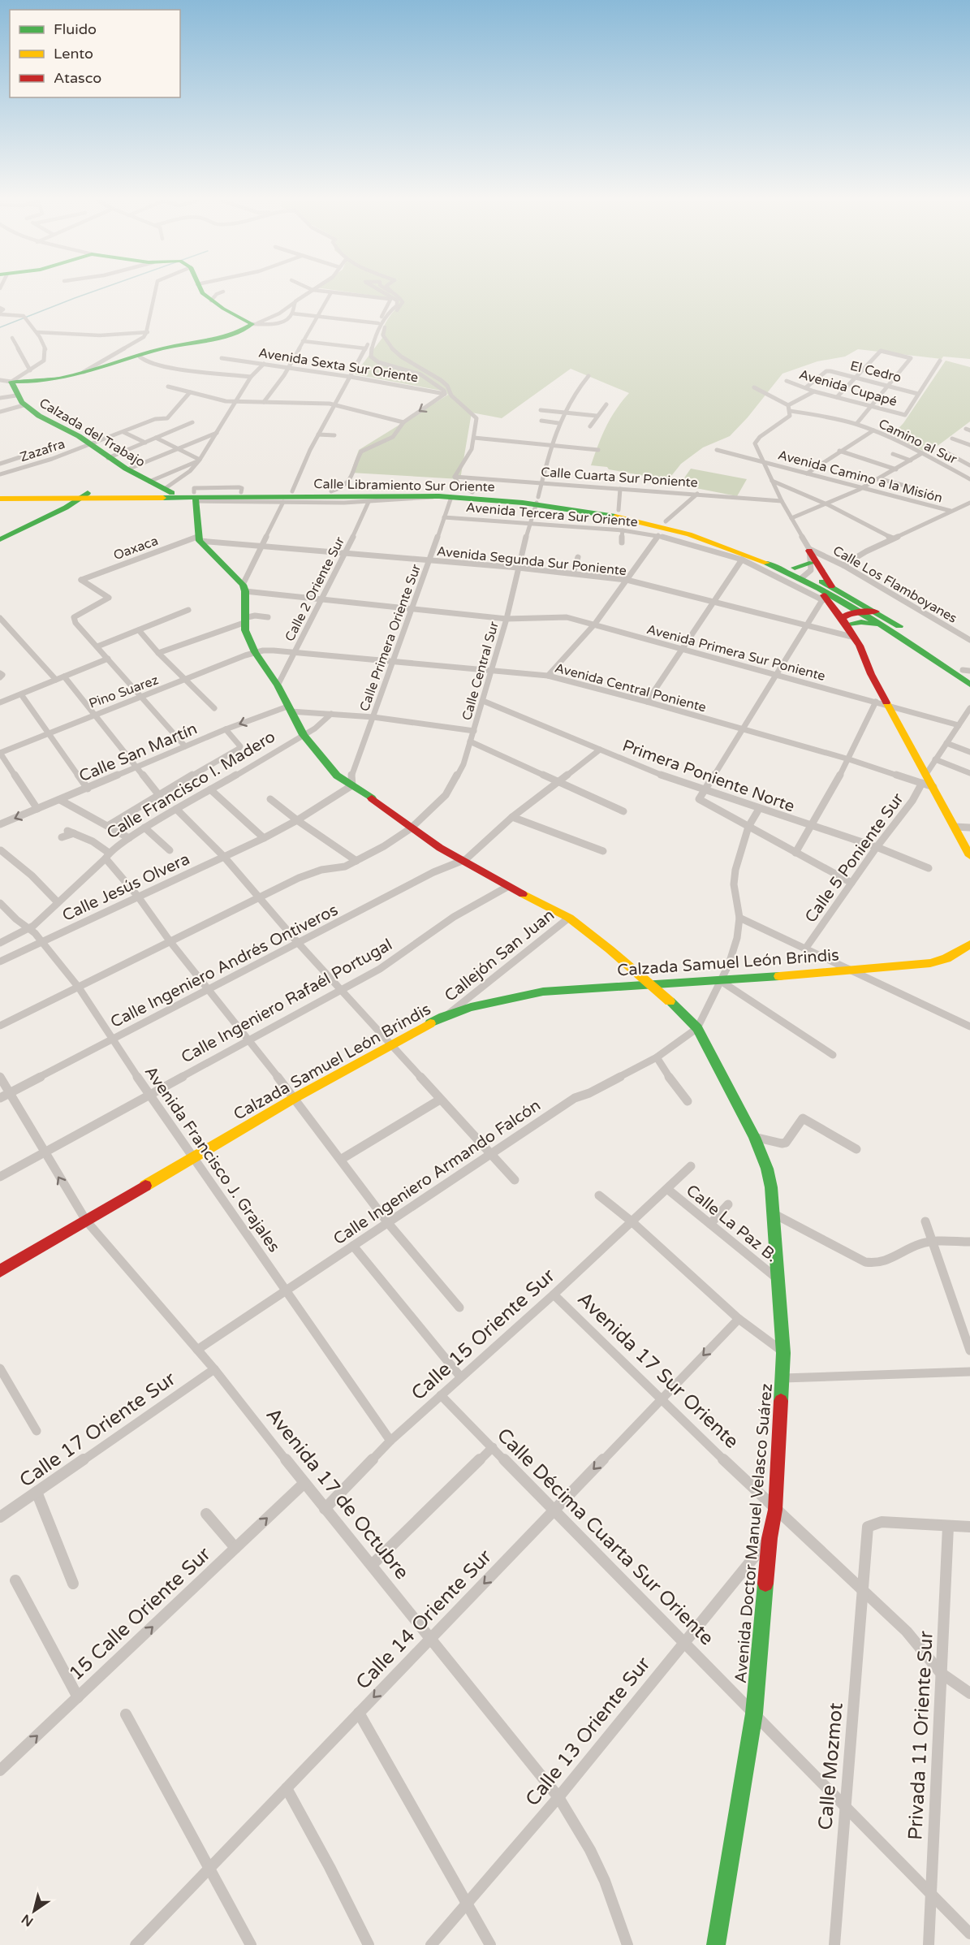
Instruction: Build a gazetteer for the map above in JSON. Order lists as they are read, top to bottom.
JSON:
{
  "streets": {
    "street": [
      "Avenida Sexta Sur Oriente",
      "El Cedro",
      "Avenida Cupapé",
      "Calzada del Trabajo",
      "Camino al Sur",
      "Zazafra",
      "Avenida Camino a la Misión",
      "Calle Cuarta Sur Poniente",
      "Calle Libramiento Sur Oriente",
      "Avenida Tercera Sur Oriente",
      "Oaxaca",
      "Avenida Segunda Sur Poniente",
      "Calle Los Flamboyanes",
      "Calle 2 Oriente Sur",
      "Calle Primera Oriente Sur",
      "Avenida Primera Sur Poniente",
      "Calle Central Sur",
      "Avenida Central Poniente",
      "Pino Suarez",
      "Calle San Martín",
      "Primera Poniente Norte",
      "Calle Francisco I. Madero",
      "Calle 5 Poniente Sur",
      "Calle Jesús Olvera",
      "Callejón San Juan",
      "Calzada Samuel León Brindis",
      "Calle Ingeniero Andrés Ontiveros",
      "Calle Ingeniero Rafaél Portugal",
      "Avenida Francisco J. Grajales",
      "Calle Ingeniero Armando Falcón",
      "Calle La Paz B.",
      "Calle 15 Oriente Sur",
      "Avenida 17 Sur Oriente",
      "Calle 17 Oriente Sur",
      "Avenida 17 de Octubre",
      "Avenida Doctor Manuel Velasco Suárez",
      "Calle Décima Cuarta Sur Oriente",
      "15 Calle Oriente Sur",
      "Calle 14 Oriente Sur",
      "Calle 13 Oriente Sur",
      "Privada 11 Oriente Sur",
      "Calle Mozmot"
    ]
  },
  "crossings": [
    ["El Cedro", "Avenida Cupapé"],
    ["Calzada del Trabajo", "Zazafra"],
    ["Calzada del Trabajo", "Calle Libramiento Sur Oriente"],
    ["Calle Cuarta Sur Poniente", "Calle Central Sur"],
    ["Calle Libramiento Sur Oriente", "Calle Primera Oriente Sur"],
    ["Calle Libramiento Sur Oriente", "Calle Central Sur"],
    ["Avenida Tercera Sur Oriente", "Calle Primera Oriente Sur"],
    ["Avenida Tercera Sur Oriente", "Calle Central Sur"],
    ["Oaxaca", "Avenida Segunda Sur Poniente"],
    ["Avenida Segunda Sur Poniente", "Calle 2 Oriente Sur"],
    ["Avenida Segunda Sur Poniente", "Calle Primera Oriente Sur"],
    ["Avenida Segunda Sur Poniente", "Calle Central Sur"],
    ["Calle 2 Oriente Sur", "Avenida Primera Sur Poniente"],
    ["Calle 2 Oriente Sur", "Avenida Central Poniente"],
    ["Calle 2 Oriente Sur", "Avenida Doctor Manuel Velasco Suárez"],
    ["Calle Primera Oriente Sur", "Avenida Primera Sur Poniente"],
    ["Calle Primera Oriente Sur", "Avenida Central Poniente"],
    ["Calle Primera Oriente Sur", "Calle Jesús Olvera"],
    ["Calle Primera Oriente Sur", "Avenida Doctor Manuel Velasco Suárez"],
    ["Avenida Primera Sur Poniente", "Calle Central Sur"],
    ["Avenida Primera Sur Poniente", "Calle 5 Poniente Sur"],
    ["Avenida Primera Sur Poniente", "Avenida Doctor Manuel Velasco Suárez"],
    ["Calle Central Sur", "Avenida Central Poniente"],
    ["Calle Central Sur", "Primera Poniente Norte"],
    ["Calle Central Sur", "Avenida Francisco J. Grajales"],
    ["Calle Central Sur", "Avenida Doctor Manuel Velasco Suárez"],
    ["Avenida Central Poniente", "Pino Suarez"],
    ["Avenida Central Poniente", "Calle 5 Poniente Sur"],
    ["Avenida Central Poniente", "Avenida Doctor Manuel Velasco Suárez"],
    ["Pino Suarez", "Avenida Doctor Manuel Velasco Suárez"],
    ["Calle San Martín", "Avenida Doctor Manuel Velasco Suárez"],
    ["Primera Poniente Norte", "Calle 5 Poniente Sur"],
    ["Primera Poniente Norte", "Calle Ingeniero Andrés Ontiveros"],
    ["Calle Francisco I. Madero", "Avenida Francisco J. Grajales"],
    ["Calle Francisco I. Madero", "Avenida Doctor Manuel Velasco Suárez"],
    ["Calle Jesús Olvera", "Avenida Francisco J. Grajales"],
    ["Calle Jesús Olvera", "Avenida Doctor Manuel Velasco Suárez"],
    ["Callejón San Juan", "Calzada Samuel León Brindis"],
    ["Callejón San Juan", "Avenida Doctor Manuel Velasco Suárez"],
    ["Calzada Samuel León Brindis", "Avenida Francisco J. Grajales"],
    ["Calzada Samuel León Brindis", "Avenida 17 de Octubre"],
    ["Calzada Samuel León Brindis", "Avenida Doctor Manuel Velasco Suárez"],
    ["Calle Ingeniero Andrés Ontiveros", "Avenida Francisco J. Grajales"],
    ["Calle Ingeniero Andrés Ontiveros", "Avenida 17 de Octubre"],
    ["Calle Ingeniero Andrés Ontiveros", "Avenida Doctor Manuel Velasco Suárez"],
    ["Calle Ingeniero Rafaél Portugal", "Avenida Francisco J. Grajales"],
    ["Calle Ingeniero Rafaél Portugal", "Avenida 17 de Octubre"],
    ["Calle Ingeniero Rafaél Portugal", "Avenida Doctor Manuel Velasco Suárez"],
    ["Avenida Francisco J. Grajales", "Calle Ingeniero Armando Falcón"],
    ["Avenida Francisco J. Grajales", "Calle 15 Oriente Sur"],
    ["Calle Ingeniero Armando Falcón", "Avenida 17 de Octubre"],
    ["Calle Ingeniero Armando Falcón", "Avenida Doctor Manuel Velasco Suárez"],
    ["Calle La Paz B.", "Calle 15 Oriente Sur"],
    ["Calle La Paz B.", "Avenida Doctor Manuel Velasco Suárez"],
    ["Calle 15 Oriente Sur", "Avenida 17 Sur Oriente"],
    ["Calle 15 Oriente Sur", "Avenida 17 de Octubre"],
    ["Calle 15 Oriente Sur", "Calle Décima Cuarta Sur Oriente"],
    ["Avenida 17 Sur Oriente", "Avenida Doctor Manuel Velasco Suárez"],
    ["Avenida 17 Sur Oriente", "Calle 14 Oriente Sur"],
    ["Avenida 17 Sur Oriente", "Privada 11 Oriente Sur"],
    ["Avenida 17 Sur Oriente", "Calle Mozmot"],
    ["Calle 17 Oriente Sur", "Avenida 17 de Octubre"],
    ["Avenida 17 de Octubre", "15 Calle Oriente Sur"],
    ["Avenida 17 de Octubre", "Calle 14 Oriente Sur"],
    ["Avenida 17 de Octubre", "Calle 13 Oriente Sur"],
    ["Avenida Doctor Manuel Velasco Suárez", "Calle Décima Cuarta Sur Oriente"],
    ["Avenida Doctor Manuel Velasco Suárez", "Calle 13 Oriente Sur"],
    ["Calle Décima Cuarta Sur Oriente", "Calle 14 Oriente Sur"],
    ["Calle Décima Cuarta Sur Oriente", "Calle 13 Oriente Sur"],
    ["Calle Décima Cuarta Sur Oriente", "Privada 11 Oriente Sur"],
    ["Calle Décima Cuarta Sur Oriente", "Calle Mozmot"],
    ["Privada 11 Oriente Sur", "Calle Mozmot"]
  ],
  "one_way": ["15 Calle Oriente Sur", "Calle 14 Oriente Sur"],
  "legend": ["Fluido", "Lento", "Atasco"],
  "north": "bottom left"
}
